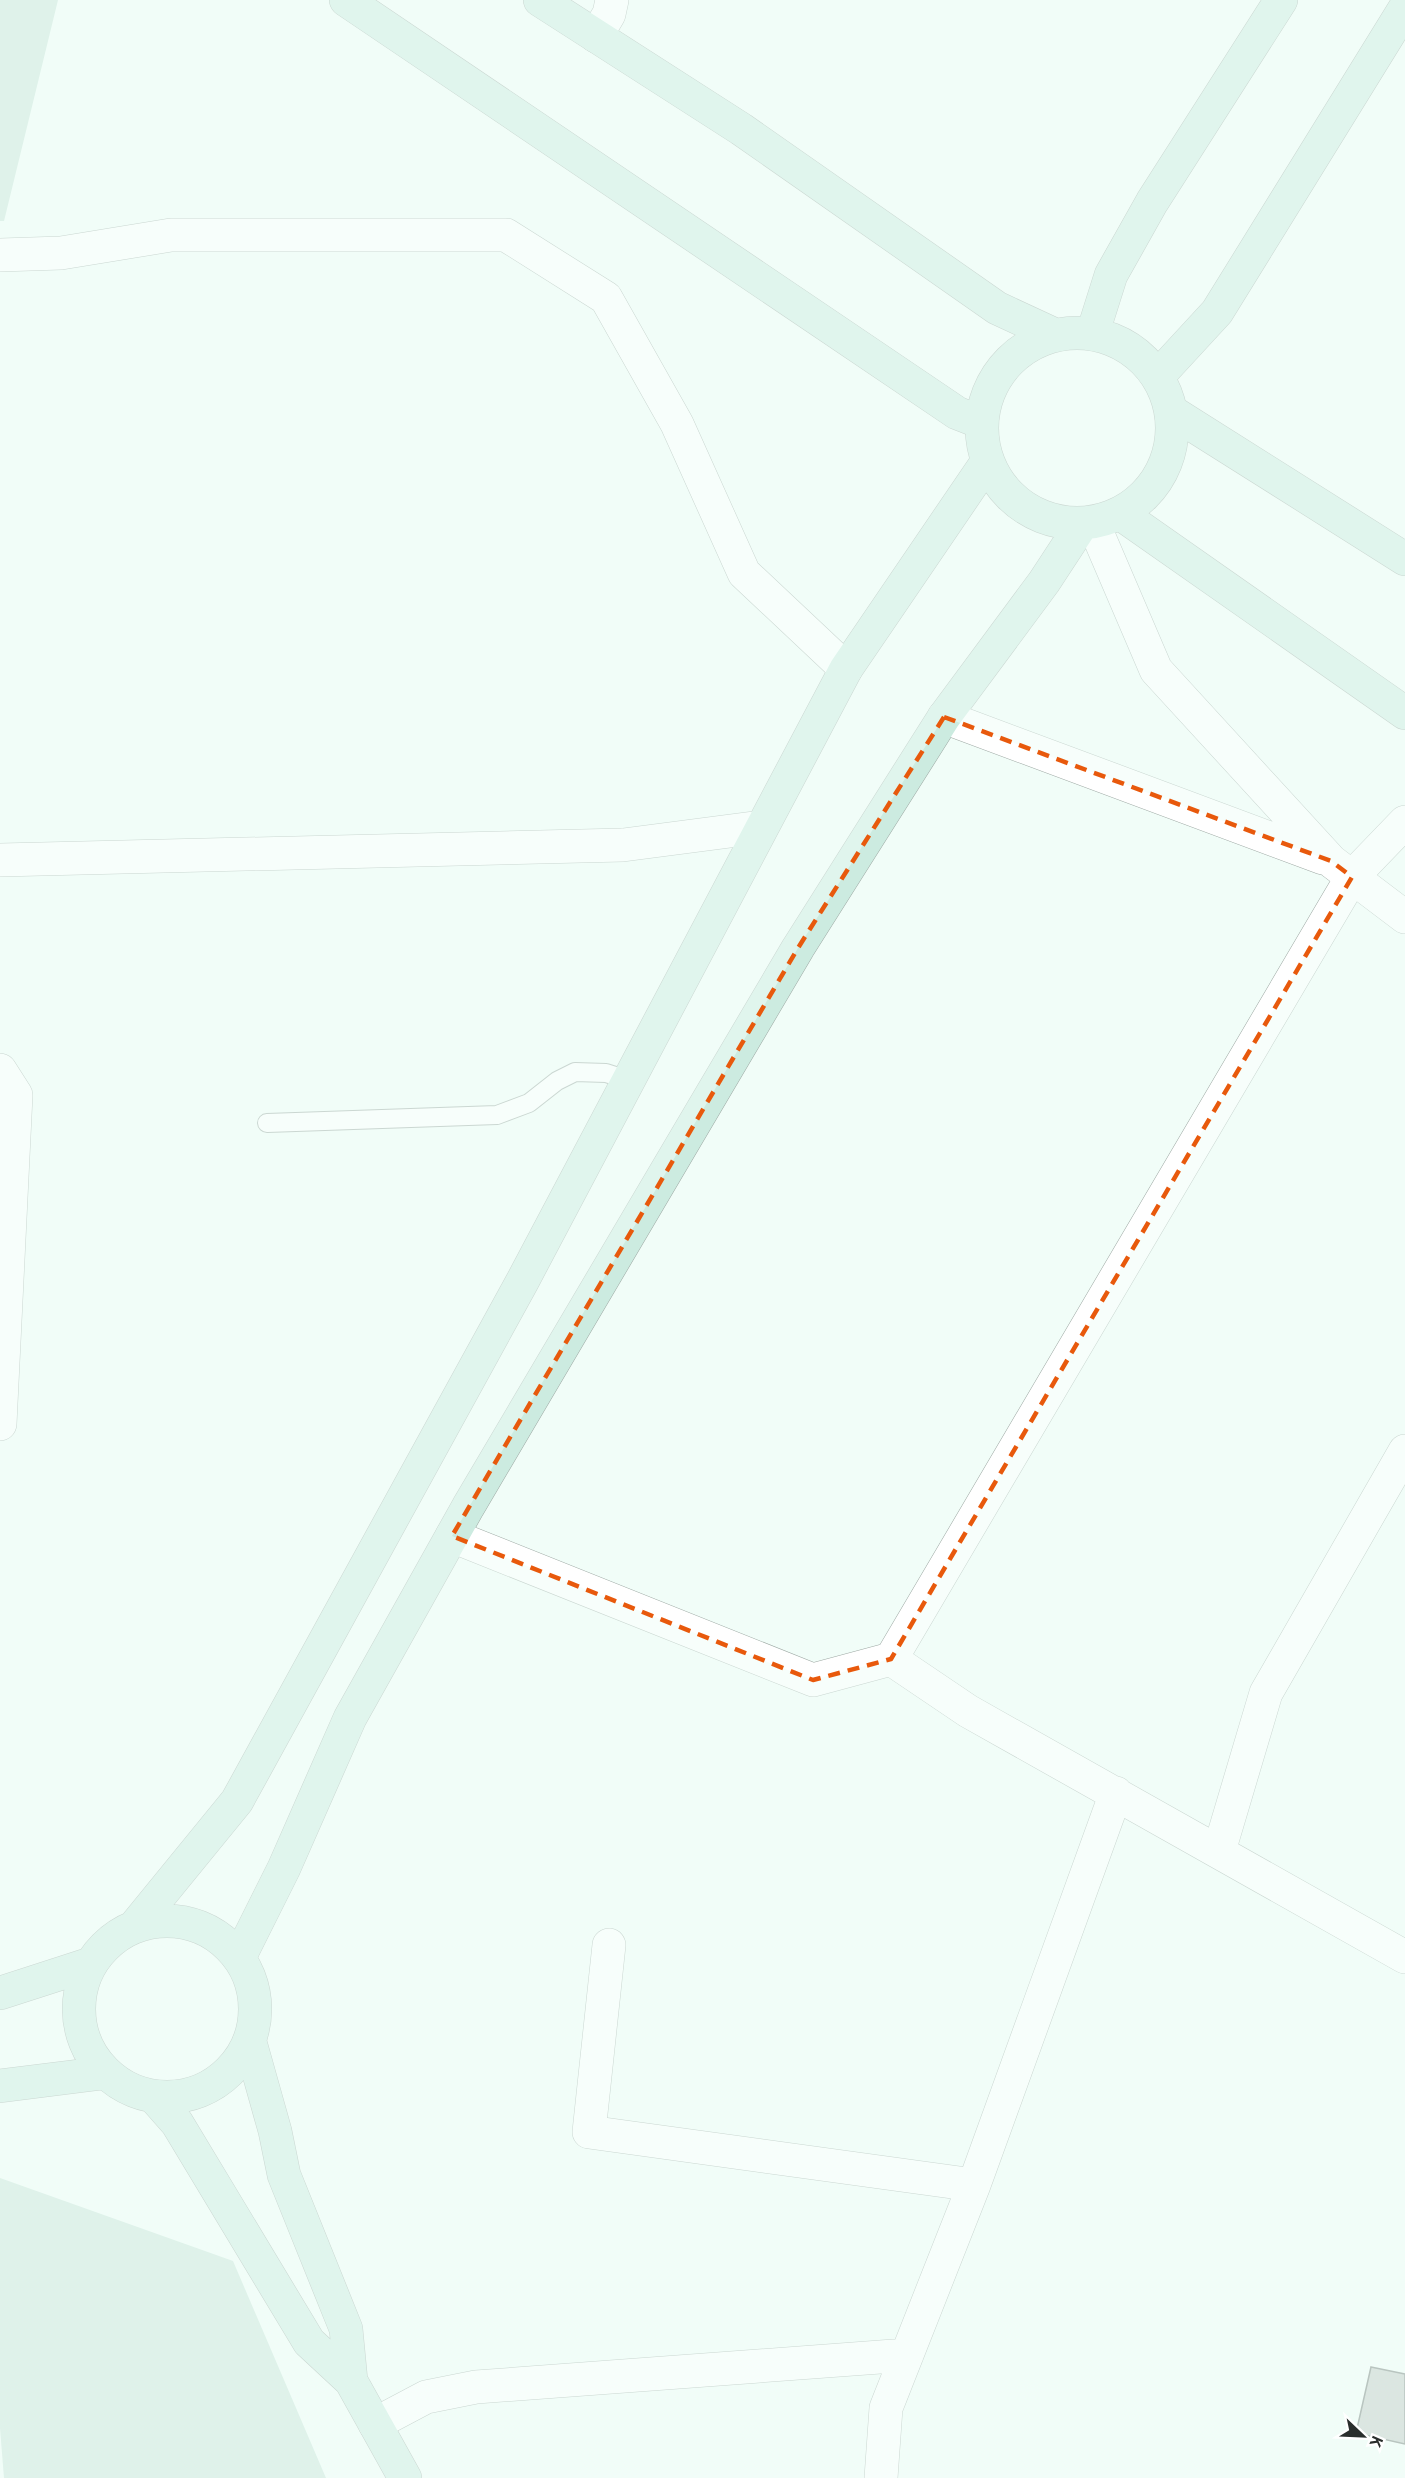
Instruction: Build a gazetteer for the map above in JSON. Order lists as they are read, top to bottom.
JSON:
{
  "north": "bottom right"
}
